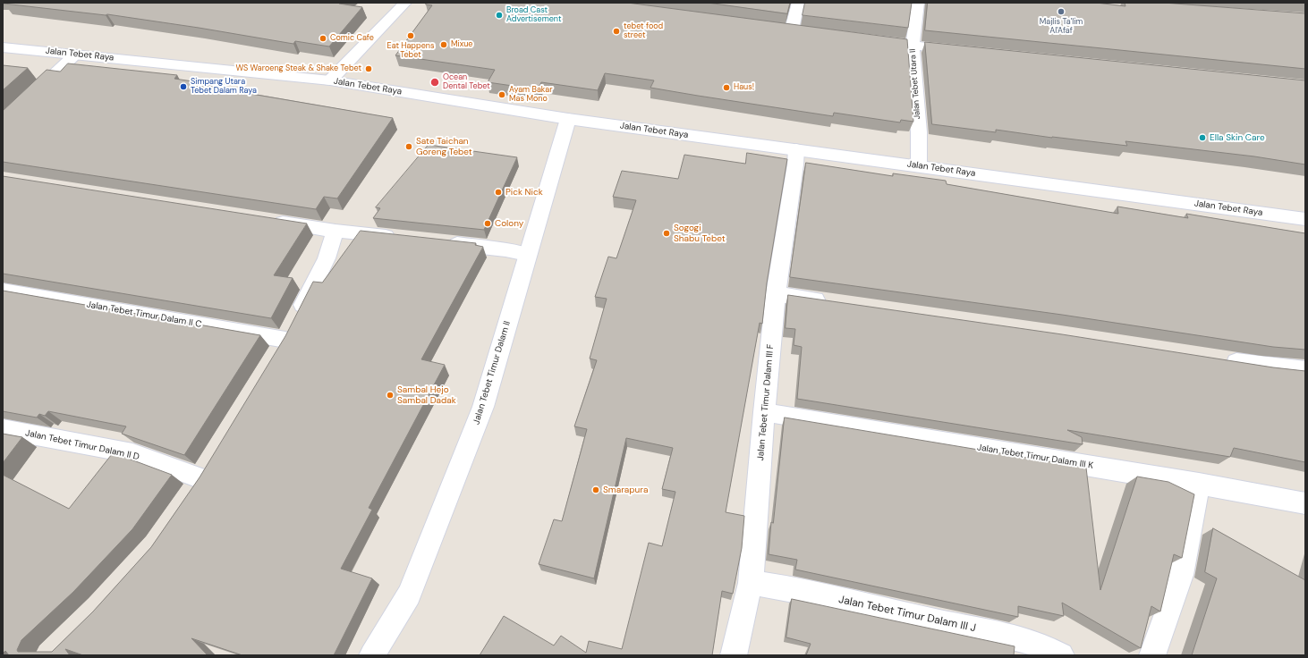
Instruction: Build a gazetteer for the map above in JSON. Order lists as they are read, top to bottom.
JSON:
{
  "streets": {
    "street": [
      "Jalan Tebet Raya",
      "Jalan Tebet Utara II",
      "Jalan Tebet Timur Dalam II C",
      "Jalan Tebet Timur Dalam II",
      "Jalan Tebet Timur Dalam III F",
      "Jalan Tebet Timur Dalam II D",
      "Jalan Tebet Timur Dalam III K",
      "Jalan Tebet Timur Dalam III J"
    ]
  },
  "crossings": [
    ["Jalan Tebet Raya", "Jalan Tebet Utara II"],
    ["Jalan Tebet Raya", "Jalan Tebet Timur Dalam II"],
    ["Jalan Tebet Raya", "Jalan Tebet Timur Dalam III F"],
    ["Jalan Tebet Timur Dalam III F", "Jalan Tebet Timur Dalam III K"],
    ["Jalan Tebet Timur Dalam III F", "Jalan Tebet Timur Dalam III J"]
  ],
  "places": [
    "Majlis Ta'lim Al'Afaf",
    "Broad Cast Advertisement",
    "tebet food street",
    "Eat Happens Tebet",
    "Comic Cafe",
    "Mixue",
    "WS Waroeng Steak & Shake Tebet",
    "Ocean Dental Tebet",
    "Simpang Utara Tebet Dalam Raya",
    "Haus!",
    "Ayam Bakar Mas Mono",
    "Ella Skin Care",
    "Sate Taichan Goreng Tebet",
    "Pick Nick",
    "Colony",
    "Sogogi Shabu Tebet",
    "Sambal Hejo Sambal Dadak",
    "Smarapura"
  ]
}
